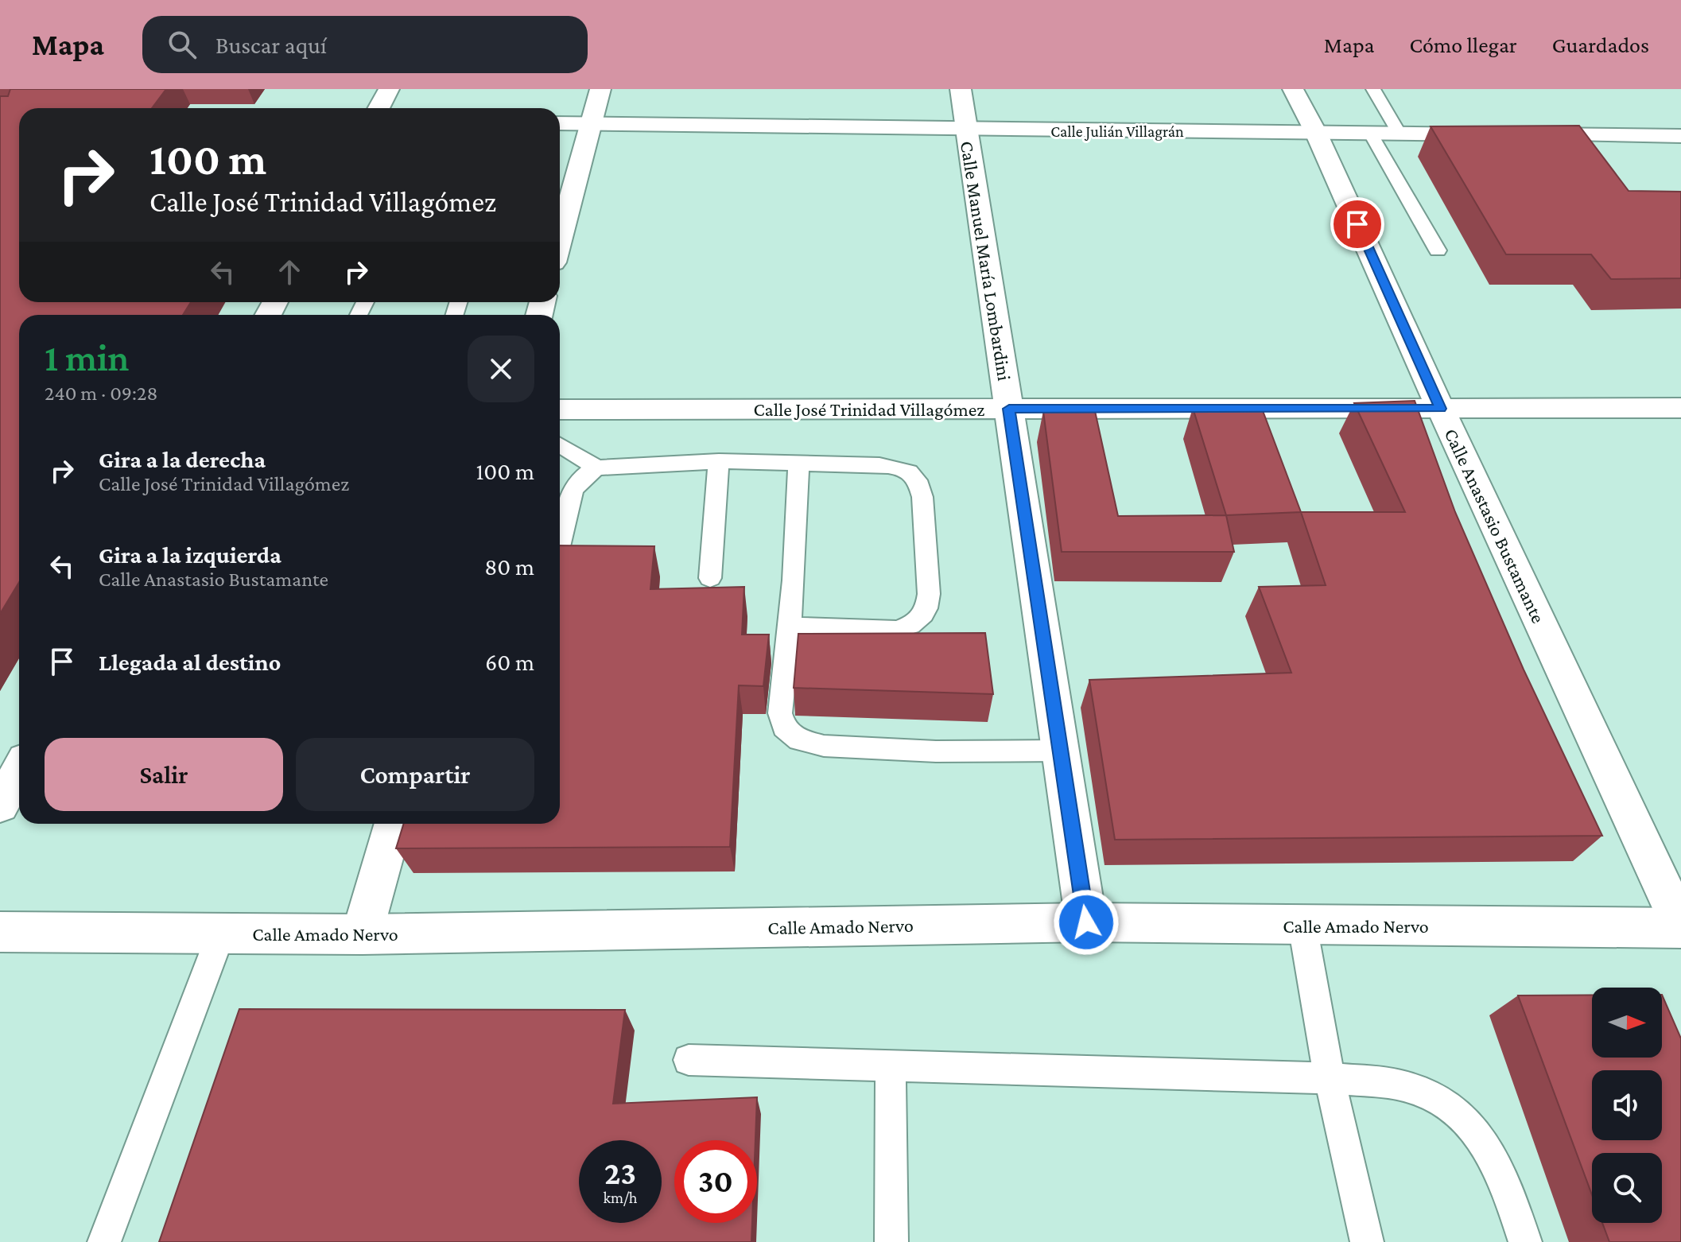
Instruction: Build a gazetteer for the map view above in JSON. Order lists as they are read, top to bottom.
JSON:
{
  "streets": {
    "street": [
      "Calle Julián Villagrán",
      "Calle Manuel María Lombardini",
      "Calle José Trinidad Villagómez",
      "Calle Anastasio Bustamante",
      "Calle Amado Nervo"
    ]
  },
  "crossings": [
    ["Calle Julián Villagrán", "Calle Manuel María Lombardini"],
    ["Calle Julián Villagrán", "Calle Anastasio Bustamante"],
    ["Calle Manuel María Lombardini", "Calle José Trinidad Villagómez"],
    ["Calle Manuel María Lombardini", "Calle Amado Nervo"],
    ["Calle José Trinidad Villagómez", "Calle Anastasio Bustamante"],
    ["Calle Anastasio Bustamante", "Calle Amado Nervo"]
  ],
  "north": "right",
  "page": {
    "header": "Mapa",
    "search": "Buscar aquí",
    "nav": ["Mapa", "Cómo llegar", "Guardados"],
    "turn": ["100 m", "Calle José Trinidad Villagómez"],
    "heading": ["1 min", "240 m · 09:28"],
    "list": [
      {
        "name": "Gira a la derecha",
        "note": "Calle José Trinidad Villagómez",
        "value": "100 m"
      },
      {
        "name": "Gira a la izquierda",
        "note": "Calle Anastasio Bustamante",
        "value": "80 m"
      },
      {
        "name": "Llegada al destino",
        "value": "60 m"
      }
    ],
    "buttons": ["Salir", "Compartir"],
    "speed": "23 km/h",
    "limit": "30"
  }
}
